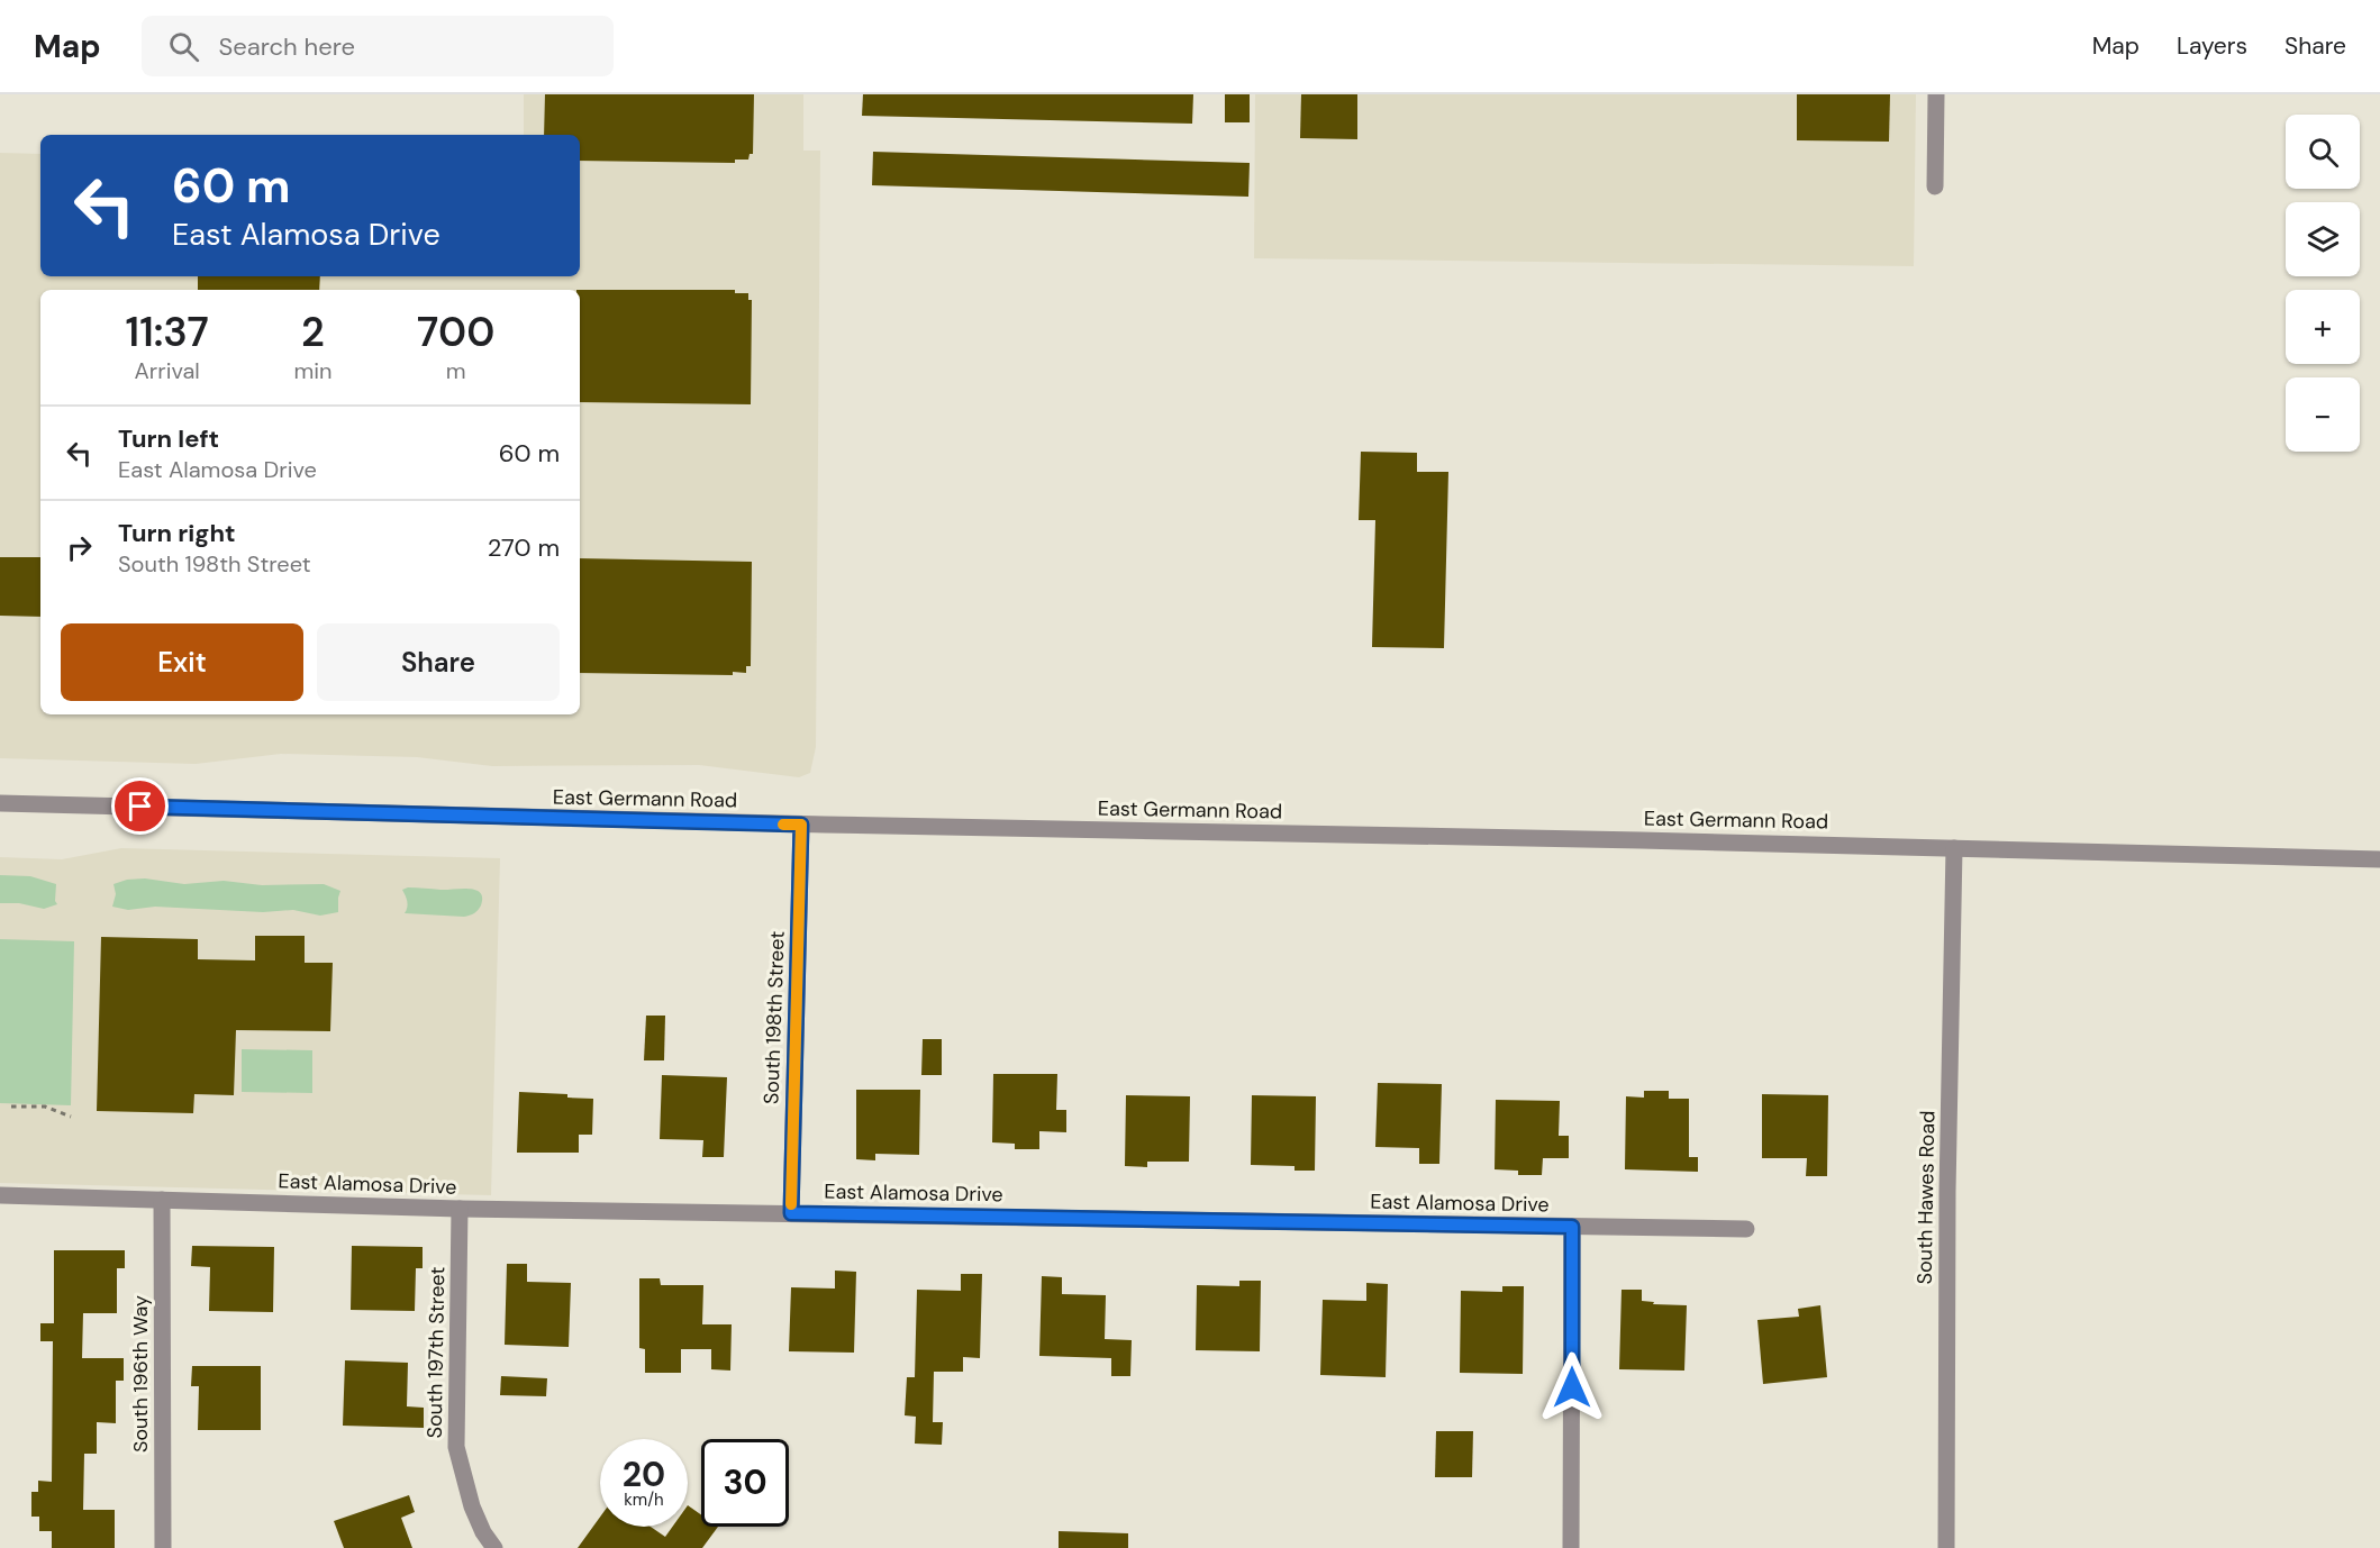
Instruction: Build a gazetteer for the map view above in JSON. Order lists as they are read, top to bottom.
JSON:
{
  "streets": {
    "street": [
      "East Germann Road",
      "South 198th Street",
      "East Alamosa Drive",
      "South Hawes Road",
      "South 197th Street",
      "South 196th Way"
    ]
  },
  "crossings": [
    ["East Germann Road", "South 198th Street"],
    ["East Germann Road", "South Hawes Road"],
    ["South 198th Street", "East Alamosa Drive"],
    ["East Alamosa Drive", "South 197th Street"],
    ["East Alamosa Drive", "South 196th Way"]
  ],
  "page": {
    "header": "Map",
    "search": "Search here",
    "nav": ["Map", "Layers", "Share"],
    "map_buttons": ["+", "−"],
    "turn": ["60 m", "East Alamosa Drive"],
    "eta": [
      "11:37",
      "Arrival",
      "2",
      "min",
      "700",
      "m"
    ],
    "list": [
      {
        "name": "Turn left",
        "note": "East Alamosa Drive",
        "value": "60 m"
      },
      {
        "name": "Turn right",
        "note": "South 198th Street",
        "value": "270 m"
      }
    ],
    "buttons": ["Exit", "Share"],
    "speed": "20 km/h",
    "limit": "30"
  }
}
